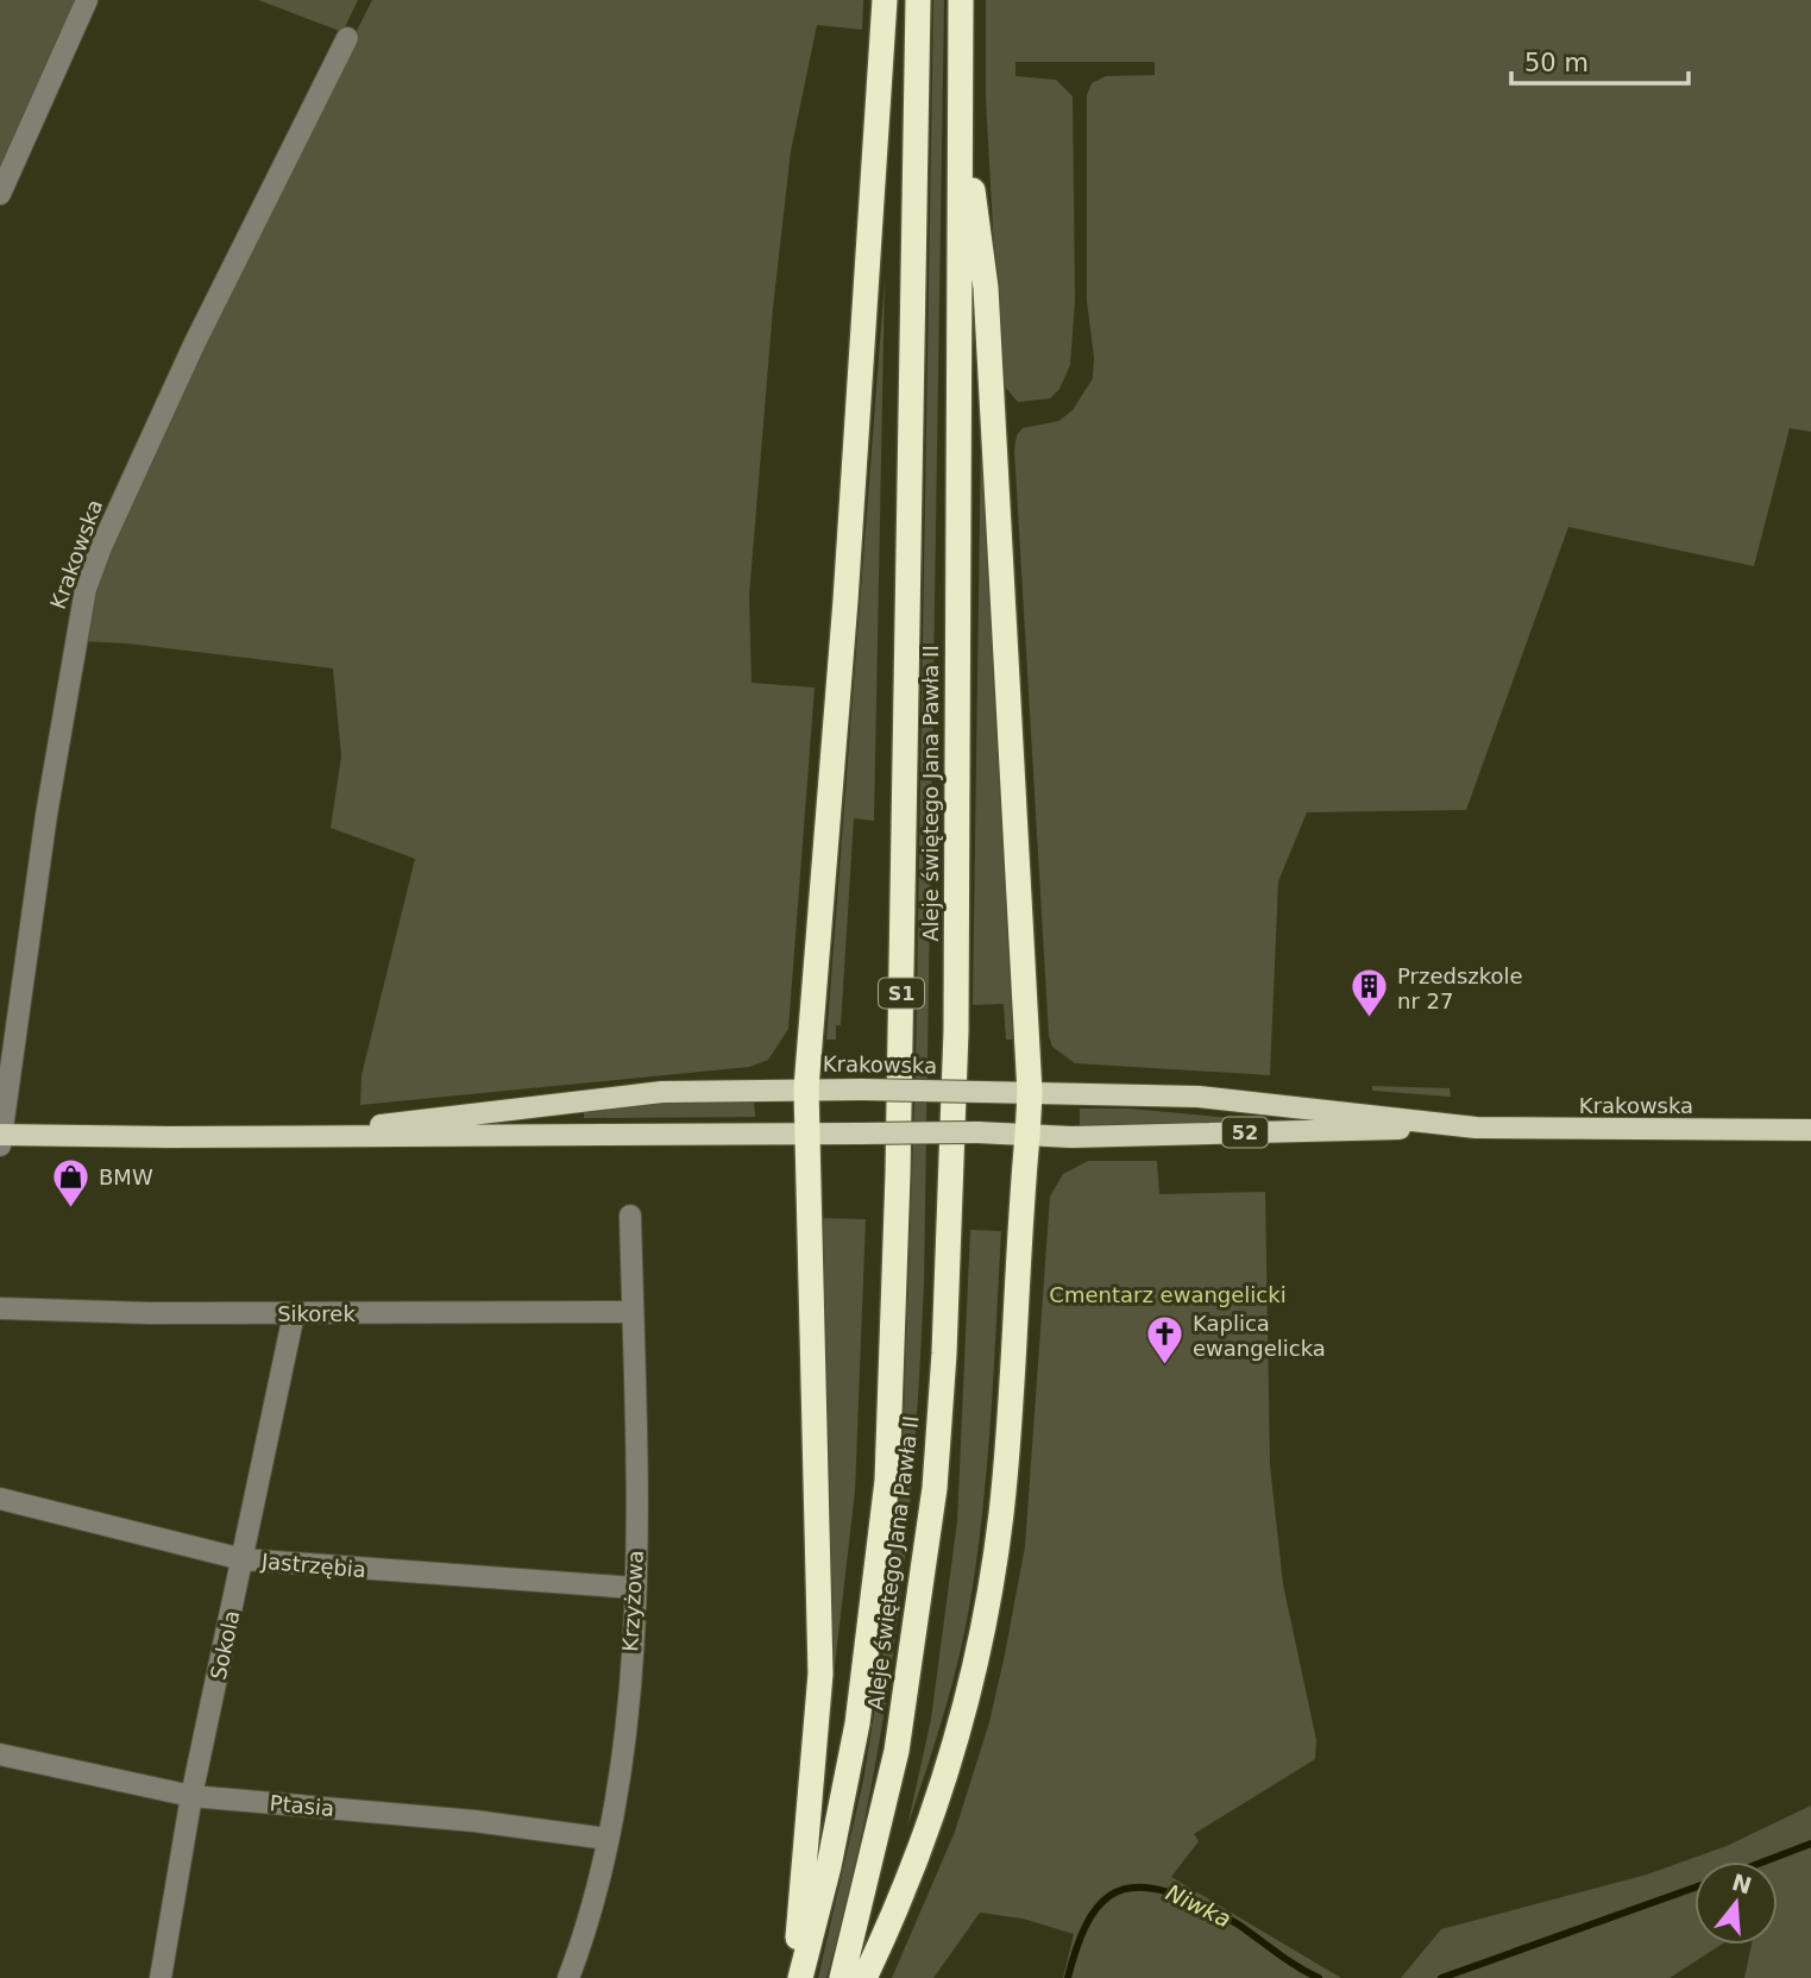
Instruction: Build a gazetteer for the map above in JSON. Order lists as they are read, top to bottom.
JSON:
{
  "streets": {
    "highway": ["Aleje świętego Jana Pawła II", "S1"],
    "main road": ["Krakowska", "52"],
    "street": [
      "Sikorek",
      "Jastrzębia",
      "Krzyżowa",
      "Sokola",
      "Ptasia"
    ]
  },
  "crossings": [
    ["Sikorek", "Krzyżowa"],
    ["Sikorek", "Sokola"],
    ["Jastrzębia", "Krzyżowa"],
    ["Jastrzębia", "Sokola"],
    ["Krzyżowa", "Ptasia"],
    ["Sokola", "Ptasia"]
  ],
  "water": ["Niwka"],
  "parks": ["Cmentarz ewangelicki"],
  "places": {
    "building": ["Przedszkole nr 27"],
    "shop": ["BMW"],
    "church": ["Kaplica ewangelicka"]
  },
  "scale_bar": "50 m",
  "north": "top"
}
